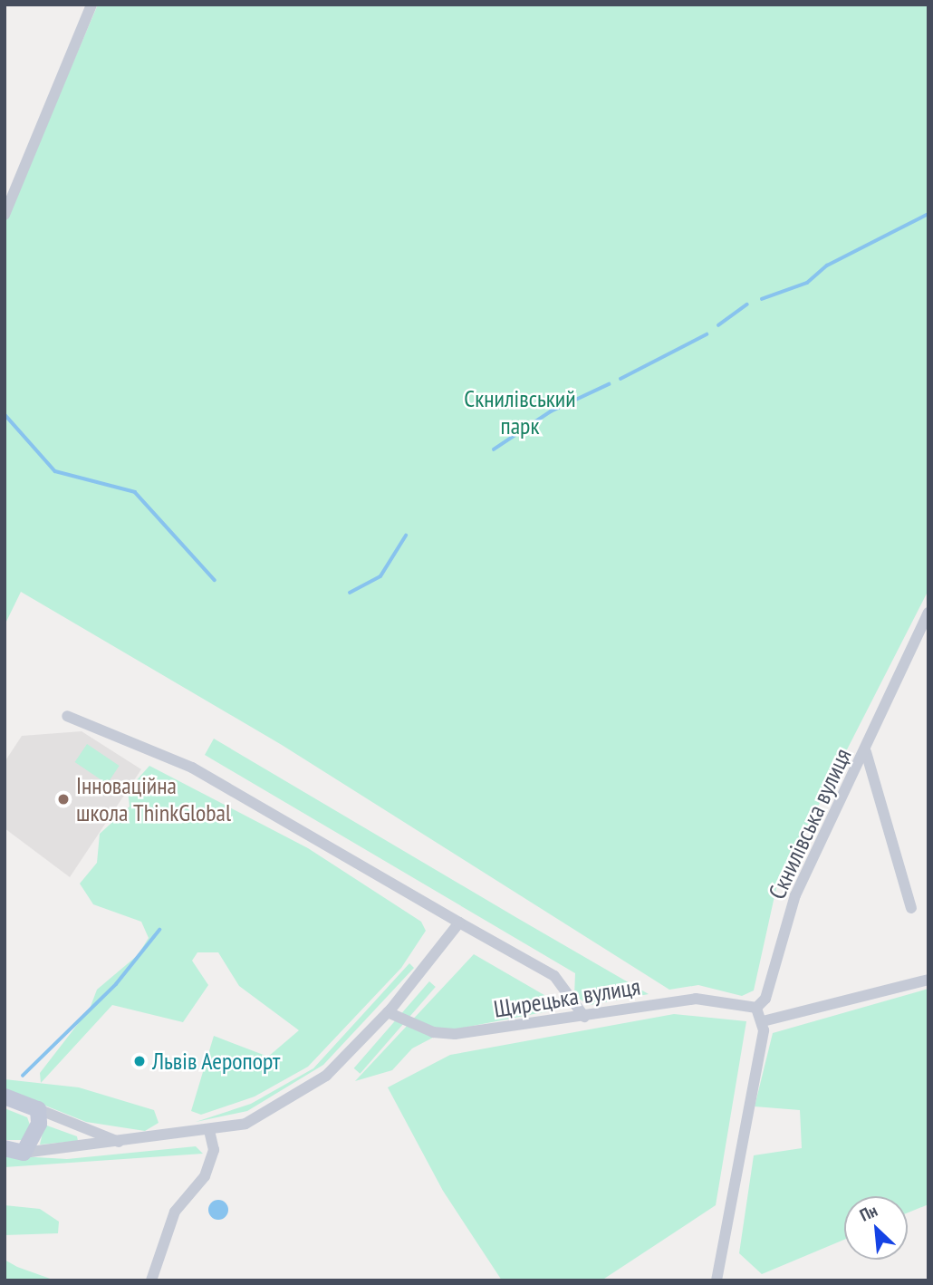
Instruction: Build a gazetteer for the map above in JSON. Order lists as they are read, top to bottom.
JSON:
{
  "streets": {
    "street": ["Скнилівська вулиця", "Щирецька вулиця"]
  },
  "crossings": [
    ["Скнилівська вулиця", "Щирецька вулиця"]
  ],
  "parks": ["Скнилівський парк"],
  "places": ["Інноваційна школа ThinkGlobal", "Львів Аеропорт"],
  "north": "top left"
}
